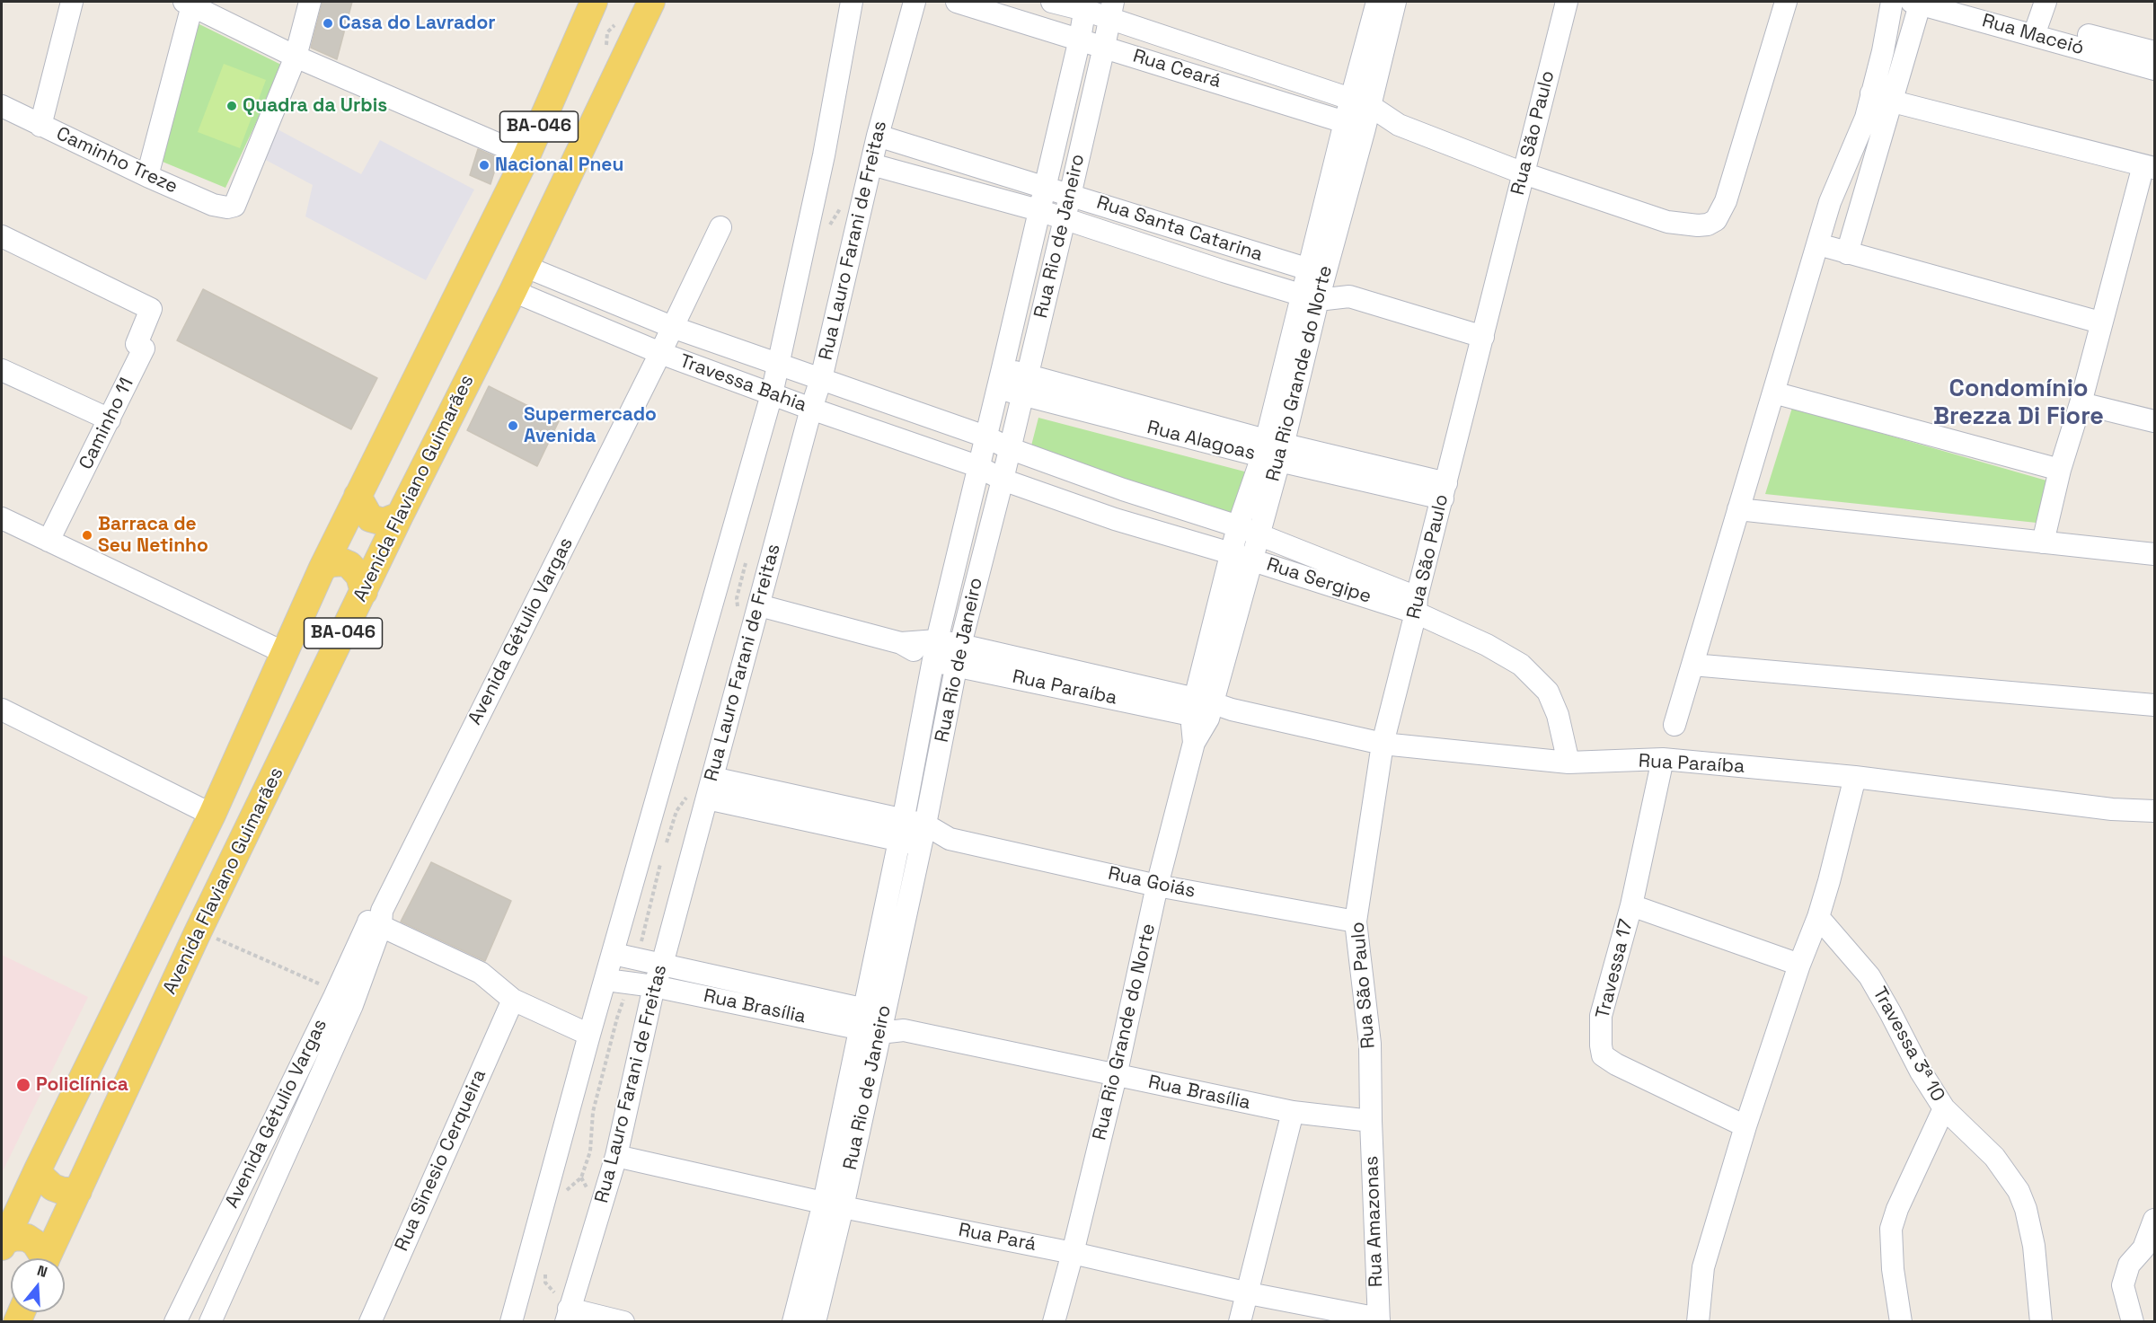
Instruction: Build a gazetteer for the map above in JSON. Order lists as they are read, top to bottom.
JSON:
{
  "streets": {
    "main road": ["BA-046", "Avenida Flaviano Guimarães"],
    "street": [
      "Rua Maceió",
      "Rua Ceará",
      "Rua São Paulo",
      "Caminho Treze",
      "Rua Santa Catarina",
      "Rua Rio de Janeiro",
      "Rua Lauro Farani de Freitas",
      "Rua Rio Grande do Norte",
      "Travessa Bahia",
      "Caminho 11",
      "Rua Alagoas",
      "Rua Sergipe",
      "Avenida Gétulio Vargas",
      "Rua Paraíba",
      "Rua Goiás",
      "Travessa 17",
      "Rua Brasília",
      "Travessa 3ª 10",
      "Rua Sinesio Cerqueira",
      "Rua Amazonas",
      "Rua Pará"
    ]
  },
  "crossings": [
    ["Rua Ceará", "Rua São Paulo"],
    ["Rua Ceará", "Rua Rio de Janeiro"],
    ["Rua Ceará", "Rua Rio Grande do Norte"],
    ["Rua São Paulo", "Rua Santa Catarina"],
    ["Rua São Paulo", "Rua Alagoas"],
    ["Rua São Paulo", "Rua Sergipe"],
    ["Rua São Paulo", "Rua Paraíba"],
    ["Rua São Paulo", "Rua Goiás"],
    ["Rua São Paulo", "Rua Brasília"],
    ["Rua São Paulo", "Rua Amazonas"],
    ["Rua Santa Catarina", "Rua Rio de Janeiro"],
    ["Rua Santa Catarina", "Rua Lauro Farani de Freitas"],
    ["Rua Santa Catarina", "Rua Rio Grande do Norte"],
    ["Rua Rio de Janeiro", "Travessa Bahia"],
    ["Rua Rio de Janeiro", "Rua Alagoas"],
    ["Rua Rio de Janeiro", "Rua Sergipe"],
    ["Rua Rio de Janeiro", "Rua Paraíba"],
    ["Rua Rio de Janeiro", "Rua Goiás"],
    ["Rua Rio de Janeiro", "Rua Brasília"],
    ["Rua Rio de Janeiro", "Rua Pará"],
    ["Rua Lauro Farani de Freitas", "Travessa Bahia"],
    ["Rua Lauro Farani de Freitas", "Rua Paraíba"],
    ["Rua Lauro Farani de Freitas", "Rua Goiás"],
    ["Rua Lauro Farani de Freitas", "Rua Brasília"],
    ["Rua Lauro Farani de Freitas", "Rua Pará"],
    ["Rua Rio Grande do Norte", "Rua Alagoas"],
    ["Rua Rio Grande do Norte", "Rua Sergipe"],
    ["Rua Rio Grande do Norte", "Rua Paraíba"],
    ["Rua Rio Grande do Norte", "Rua Goiás"],
    ["Rua Rio Grande do Norte", "Rua Brasília"],
    ["Rua Rio Grande do Norte", "Rua Pará"],
    ["Travessa Bahia", "Avenida Flaviano Guimarães"],
    ["Travessa Bahia", "Rua Sergipe"],
    ["Travessa Bahia", "Avenida Gétulio Vargas"],
    ["Rua Sergipe", "Rua Paraíba"],
    ["Rua Paraíba", "Travessa 17"],
    ["Rua Brasília", "Rua Amazonas"],
    ["Rua Amazonas", "Rua Pará"]
  ],
  "districts": ["Condomínio Brezza Di Fiore"],
  "places": [
    "Casa do Lavrador",
    "Quadra da Urbis",
    "Nacional Pneu",
    "Supermercado Avenida",
    "Barraca de Seu Netinho",
    "Policlínica"
  ],
  "north": "top"
}
